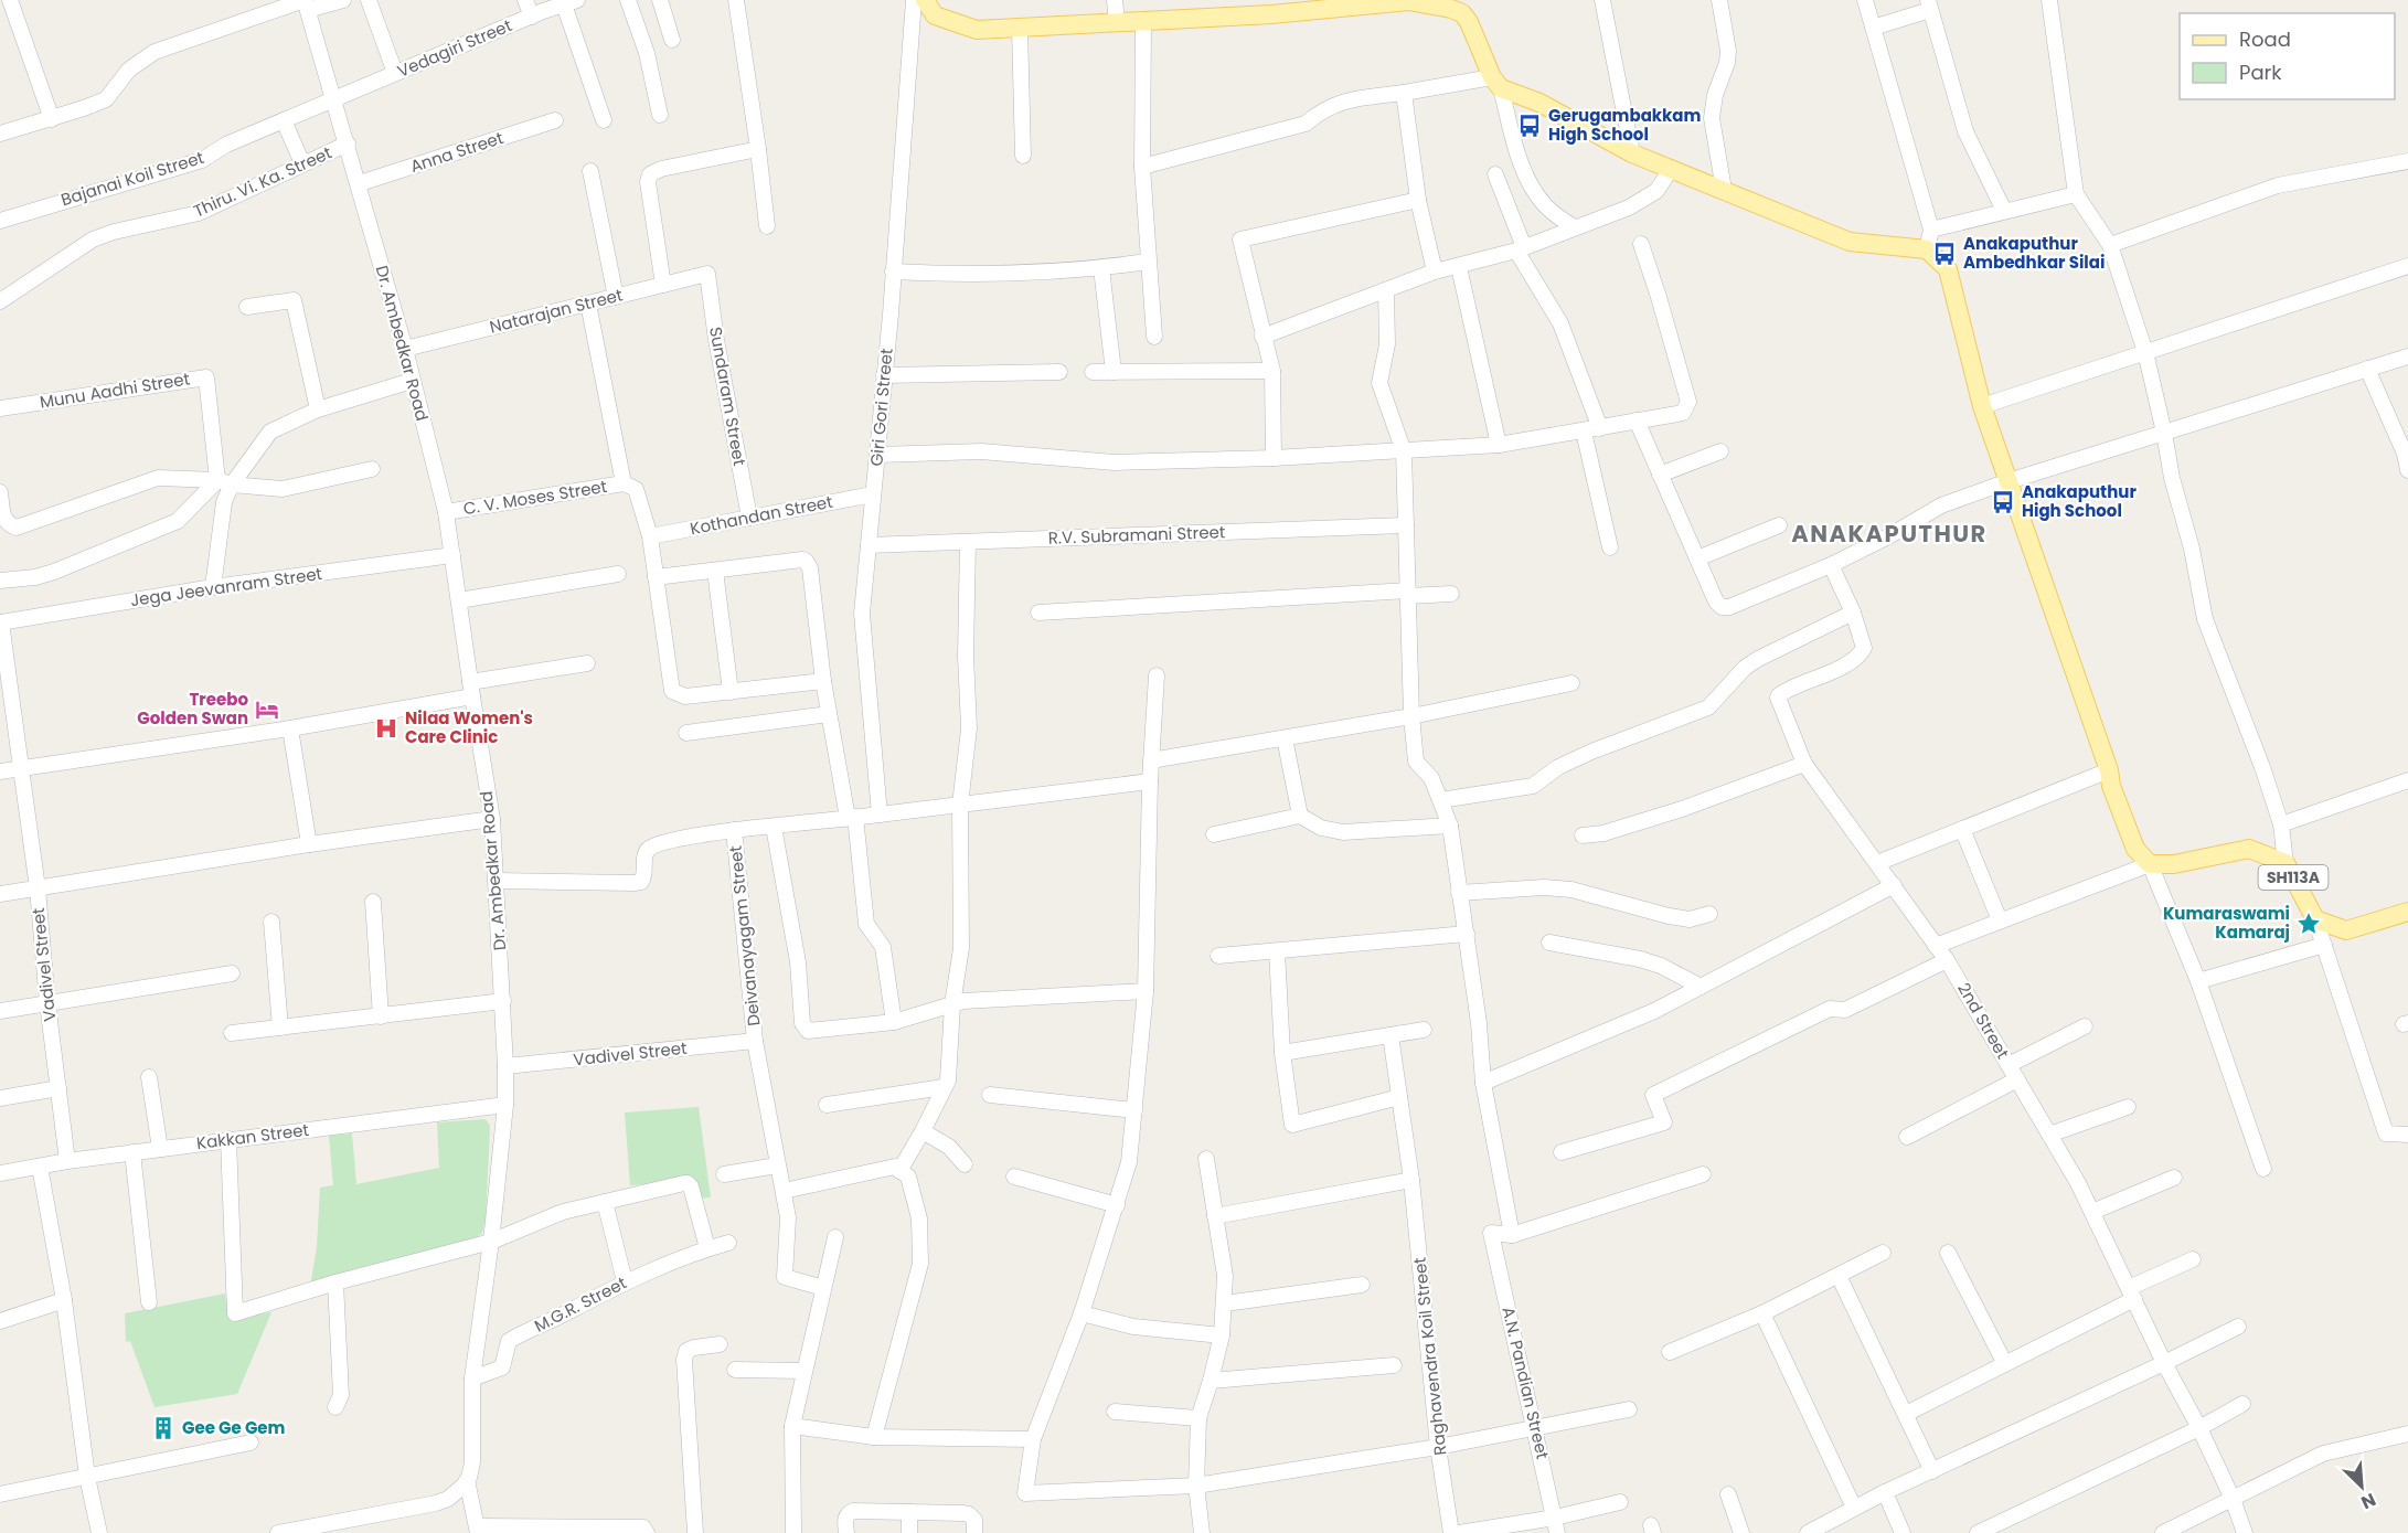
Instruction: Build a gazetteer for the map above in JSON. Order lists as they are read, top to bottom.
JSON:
{
  "streets": {
    "main road": ["SH113A"],
    "street": [
      "Vedagiri Street",
      "Anna Street",
      "Bajanai Koil Street",
      "Thiru. Vi. Ka. Street",
      "Natarajan Street",
      "Dr. Ambedkar Road",
      "Munu Aadhi Street",
      "Sundaram Street",
      "Giri Gori Street",
      "C. V. Moses Street",
      "Kothandan Street",
      "R.V. Subramani Street",
      "Jega Jeevanram Street",
      "Deivanayagam Street",
      "Vadivel Street",
      "2nd Street",
      "Kakkan Street",
      "M.G.R. Street",
      "Raghavendra Koil Street",
      "A.N. Pandian Street"
    ]
  },
  "crossings": [
    ["Vedagiri Street", "Bajanai Koil Street"],
    ["Vedagiri Street", "Dr. Ambedkar Road"],
    ["Anna Street", "Dr. Ambedkar Road"],
    ["Bajanai Koil Street", "Dr. Ambedkar Road"],
    ["Thiru. Vi. Ka. Street", "Dr. Ambedkar Road"],
    ["Natarajan Street", "Dr. Ambedkar Road"],
    ["Natarajan Street", "Sundaram Street"],
    ["Dr. Ambedkar Road", "C. V. Moses Street"],
    ["Dr. Ambedkar Road", "Jega Jeevanram Street"],
    ["Dr. Ambedkar Road", "Vadivel Street"],
    ["Dr. Ambedkar Road", "Kakkan Street"],
    ["Dr. Ambedkar Road", "M.G.R. Street"],
    ["Sundaram Street", "Kothandan Street"],
    ["Giri Gori Street", "Kothandan Street"],
    ["Giri Gori Street", "R.V. Subramani Street"],
    ["Jega Jeevanram Street", "Vadivel Street"],
    ["Deivanayagam Street", "Vadivel Street"],
    ["Vadivel Street", "Kakkan Street"]
  ],
  "districts": ["ANAKAPUTHUR"],
  "places": {
    "bus stop": ["Gerugambakkam High School", "Anakaputhur Ambedhkar Silai", "Anakaputhur High School"],
    "hotel": ["Treebo Golden Swan"],
    "hospital": ["Nilaa Women's Care Clinic"],
    "place": ["Kumaraswami Kamaraj"],
    "building": ["Gee Ge Gem"]
  },
  "legend": ["Road", "Park"],
  "north": "bottom right"
}
